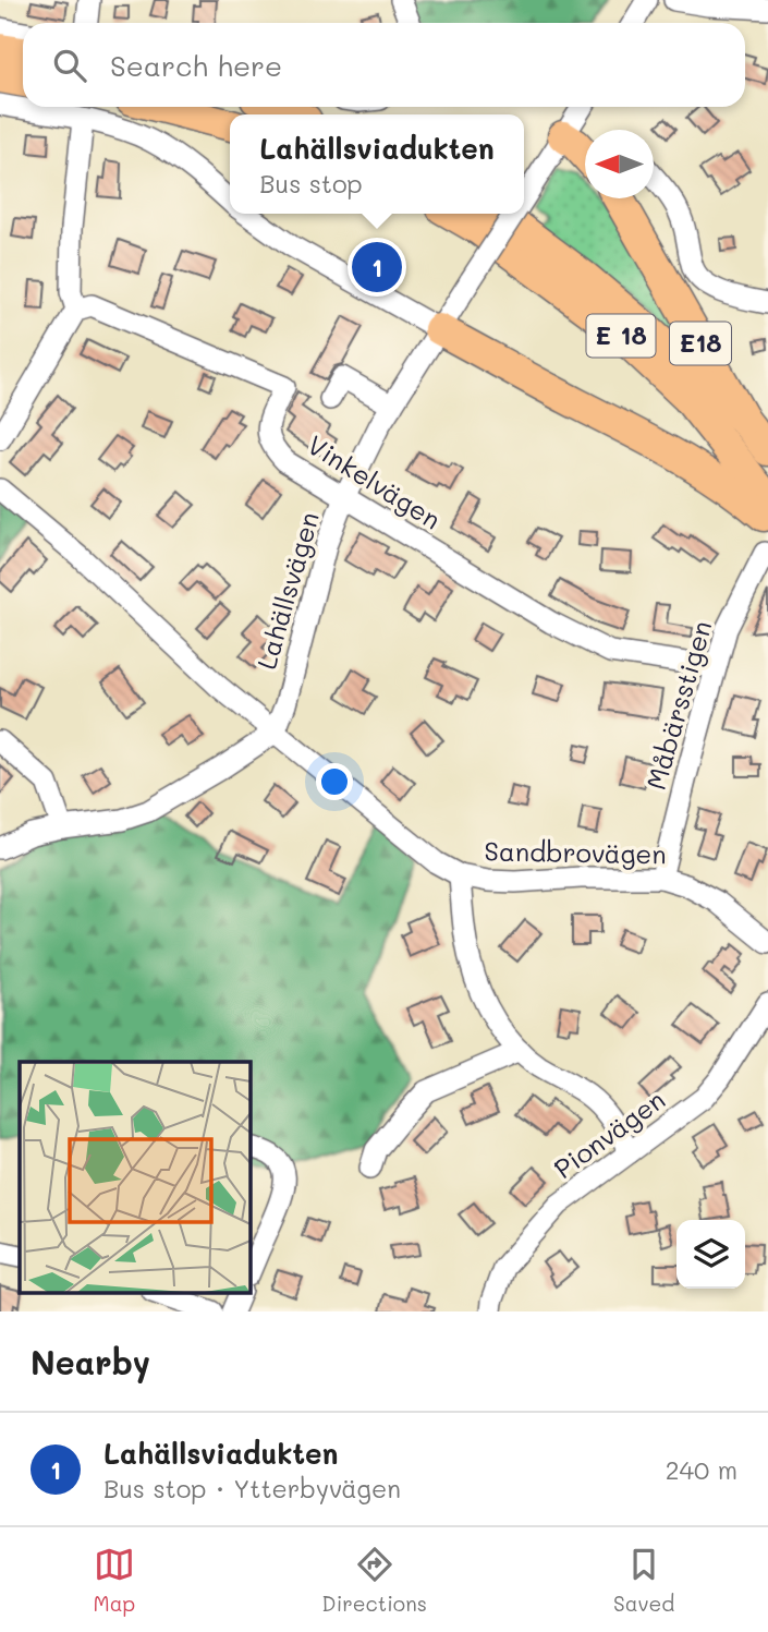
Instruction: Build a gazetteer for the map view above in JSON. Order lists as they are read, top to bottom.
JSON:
{
  "streets": {
    "highway": ["E 18", "E18"],
    "street": [
      "Vinkelvägen",
      "Lahällsvägen",
      "Måbärsstigen",
      "Sandbrovägen",
      "Pionvägen"
    ]
  },
  "crossings": [
    ["E 18", "E18"],
    ["Vinkelvägen", "Lahällsvägen"],
    ["Vinkelvägen", "Måbärsstigen"],
    ["Lahällsvägen", "Sandbrovägen"],
    ["Måbärsstigen", "Sandbrovägen"]
  ],
  "north": "left",
  "page": {
    "search": "Search here",
    "popup": ["Lahällsviadukten", "Bus stop"],
    "pins": "1",
    "heading": "Nearby",
    "list": [
      {
        "mark": "1",
        "name": "Lahällsviadukten",
        "note": "Bus stop · Ytterbyvägen",
        "value": "240 m"
      }
    ],
    "nav": ["Map", "Directions", "Saved"]
  }
}
